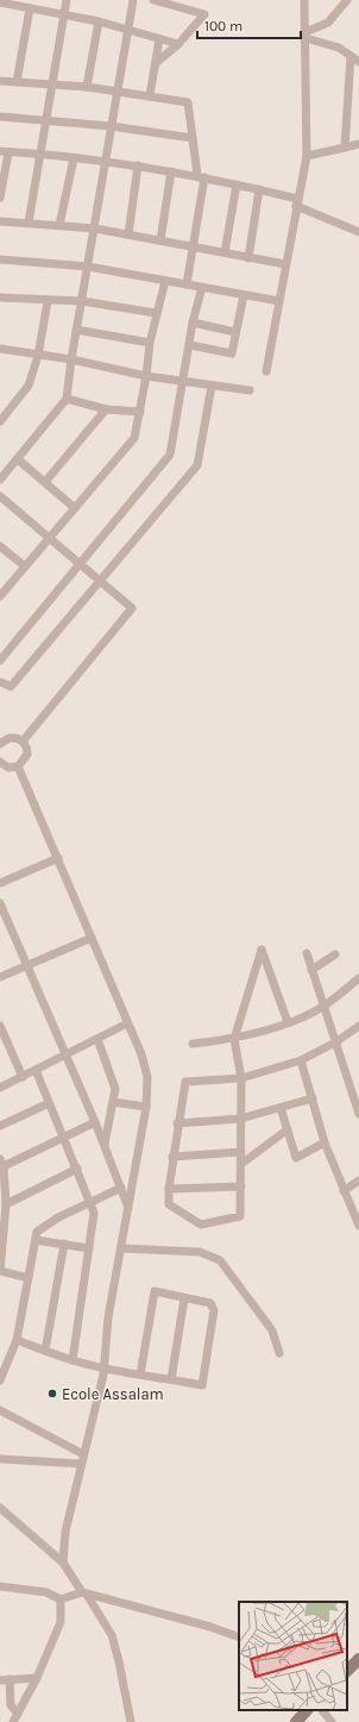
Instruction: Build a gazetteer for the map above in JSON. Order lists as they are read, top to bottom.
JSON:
{
  "places": ["Ecole Assalam"],
  "scale_bar": "100 m"
}
